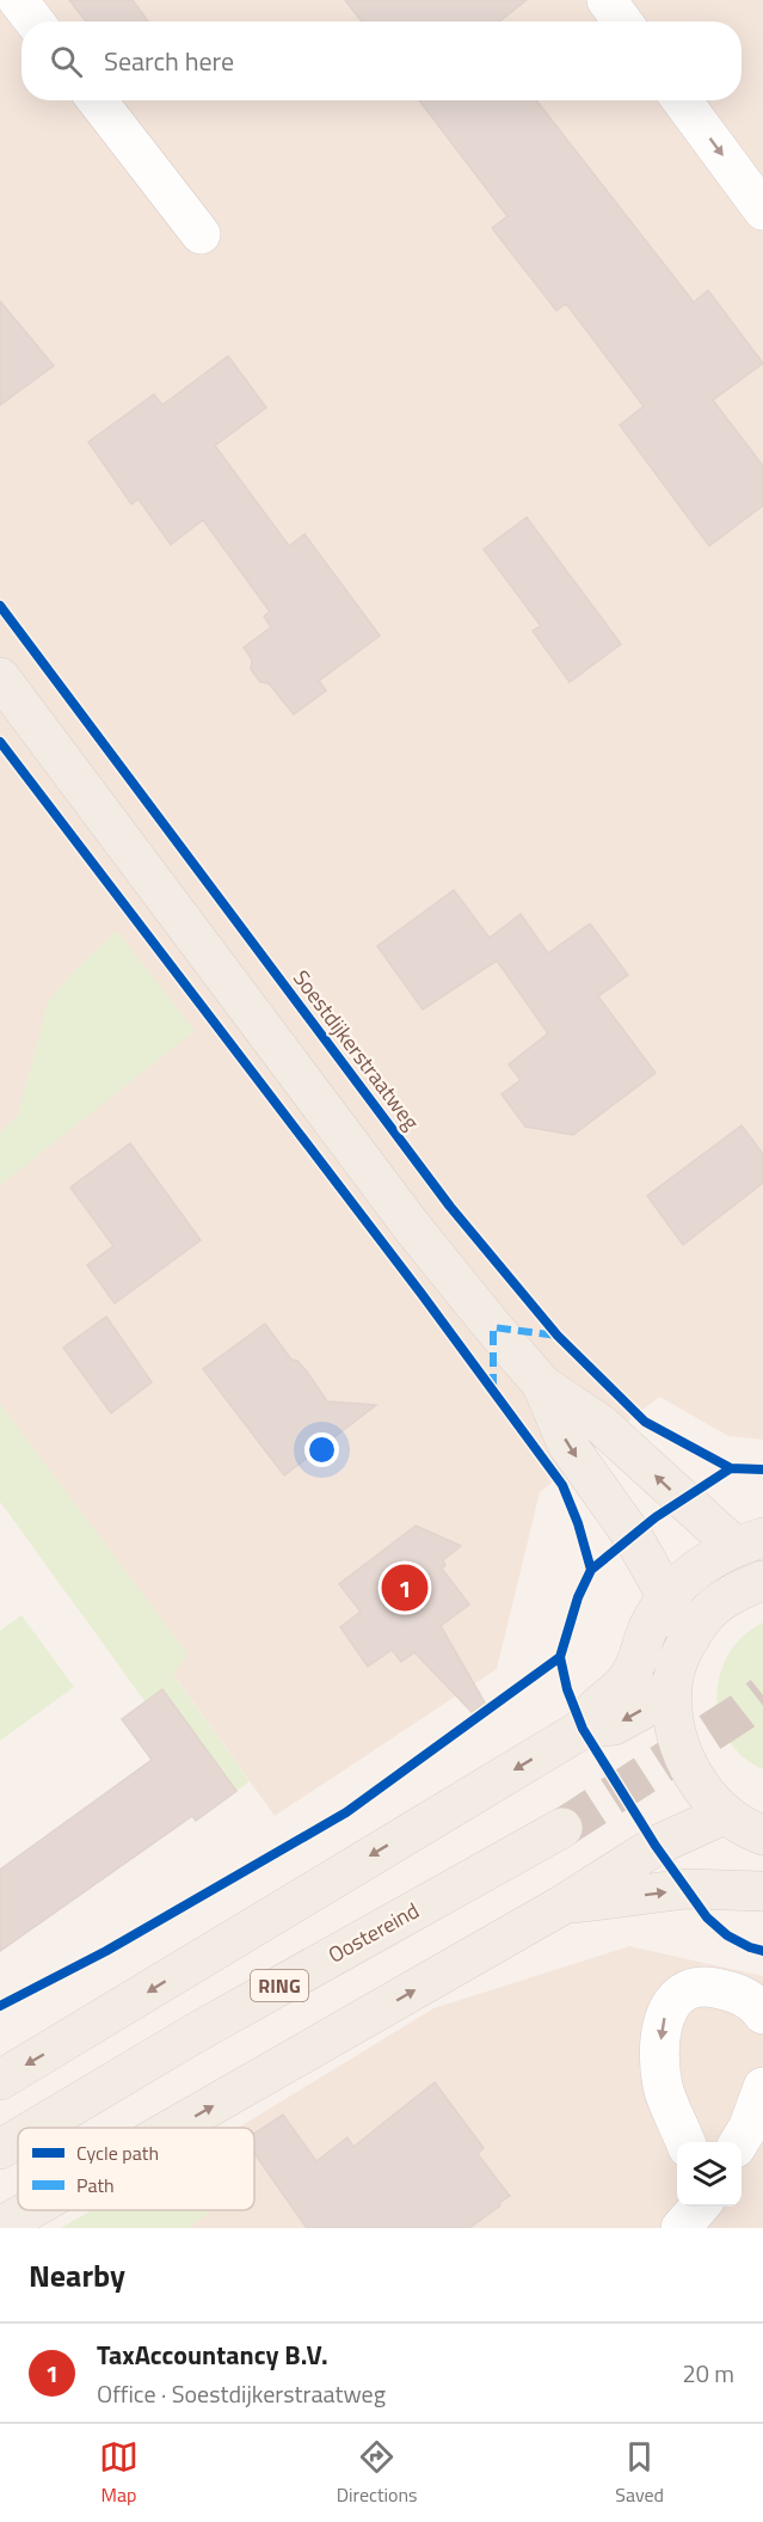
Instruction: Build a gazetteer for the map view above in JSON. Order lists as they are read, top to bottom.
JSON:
{
  "streets": {
    "main road": ["Oostereind", "RING"],
    "cycle path": ["Soestdijkerstraatweg"]
  },
  "legend": ["Cycle path", "Path"],
  "page": {
    "search": "Search here",
    "pins": "1",
    "heading": "Nearby",
    "list": [
      {
        "mark": "1",
        "name": "TaxAccountancy B.V.",
        "note": "Office · Soestdijkerstraatweg",
        "value": "20 m"
      }
    ],
    "nav": ["Map", "Directions", "Saved"]
  }
}
